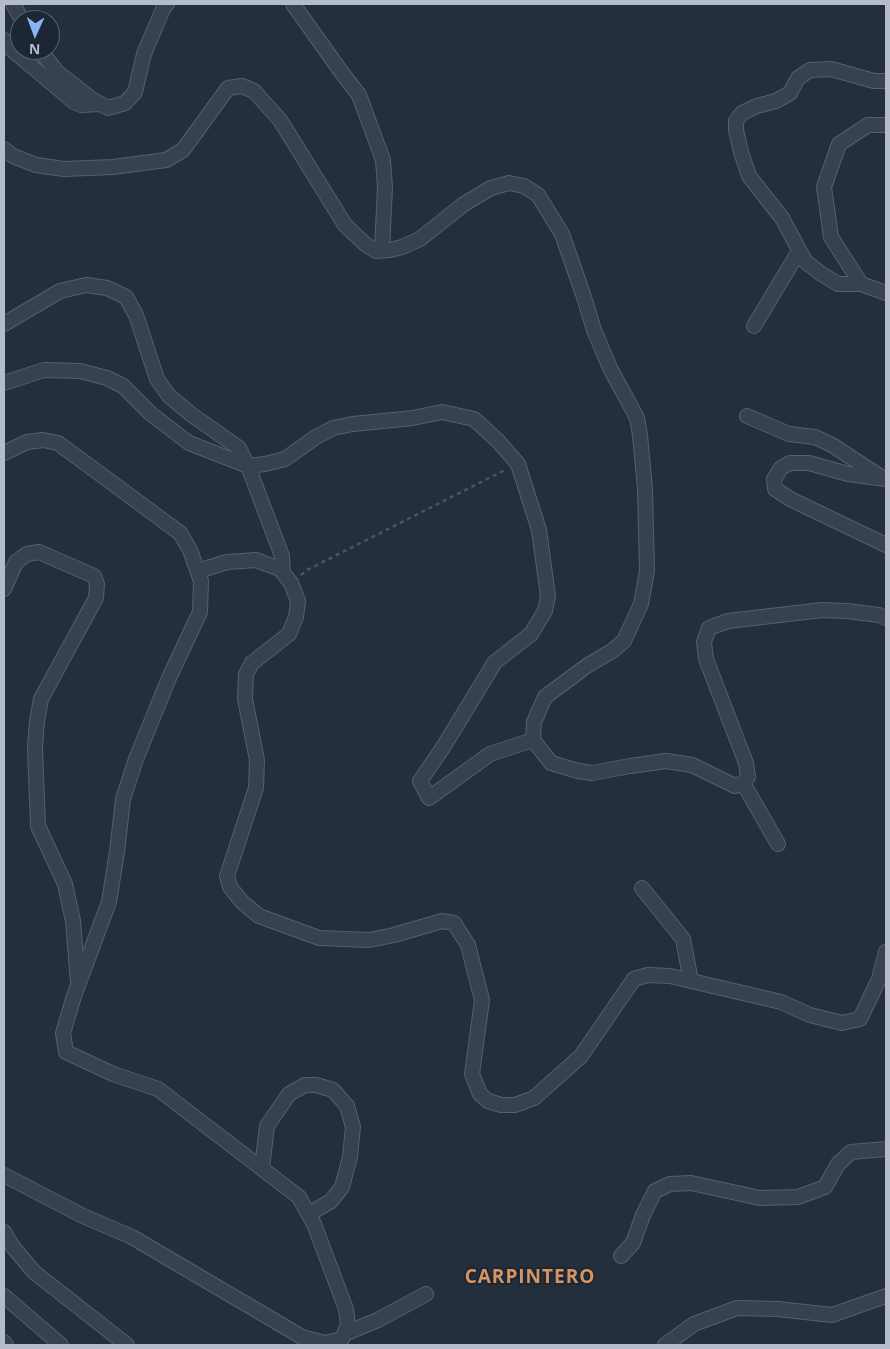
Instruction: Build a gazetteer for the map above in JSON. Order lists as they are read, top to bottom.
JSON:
{
  "districts": ["CARPINTERO"],
  "north": "bottom"
}
